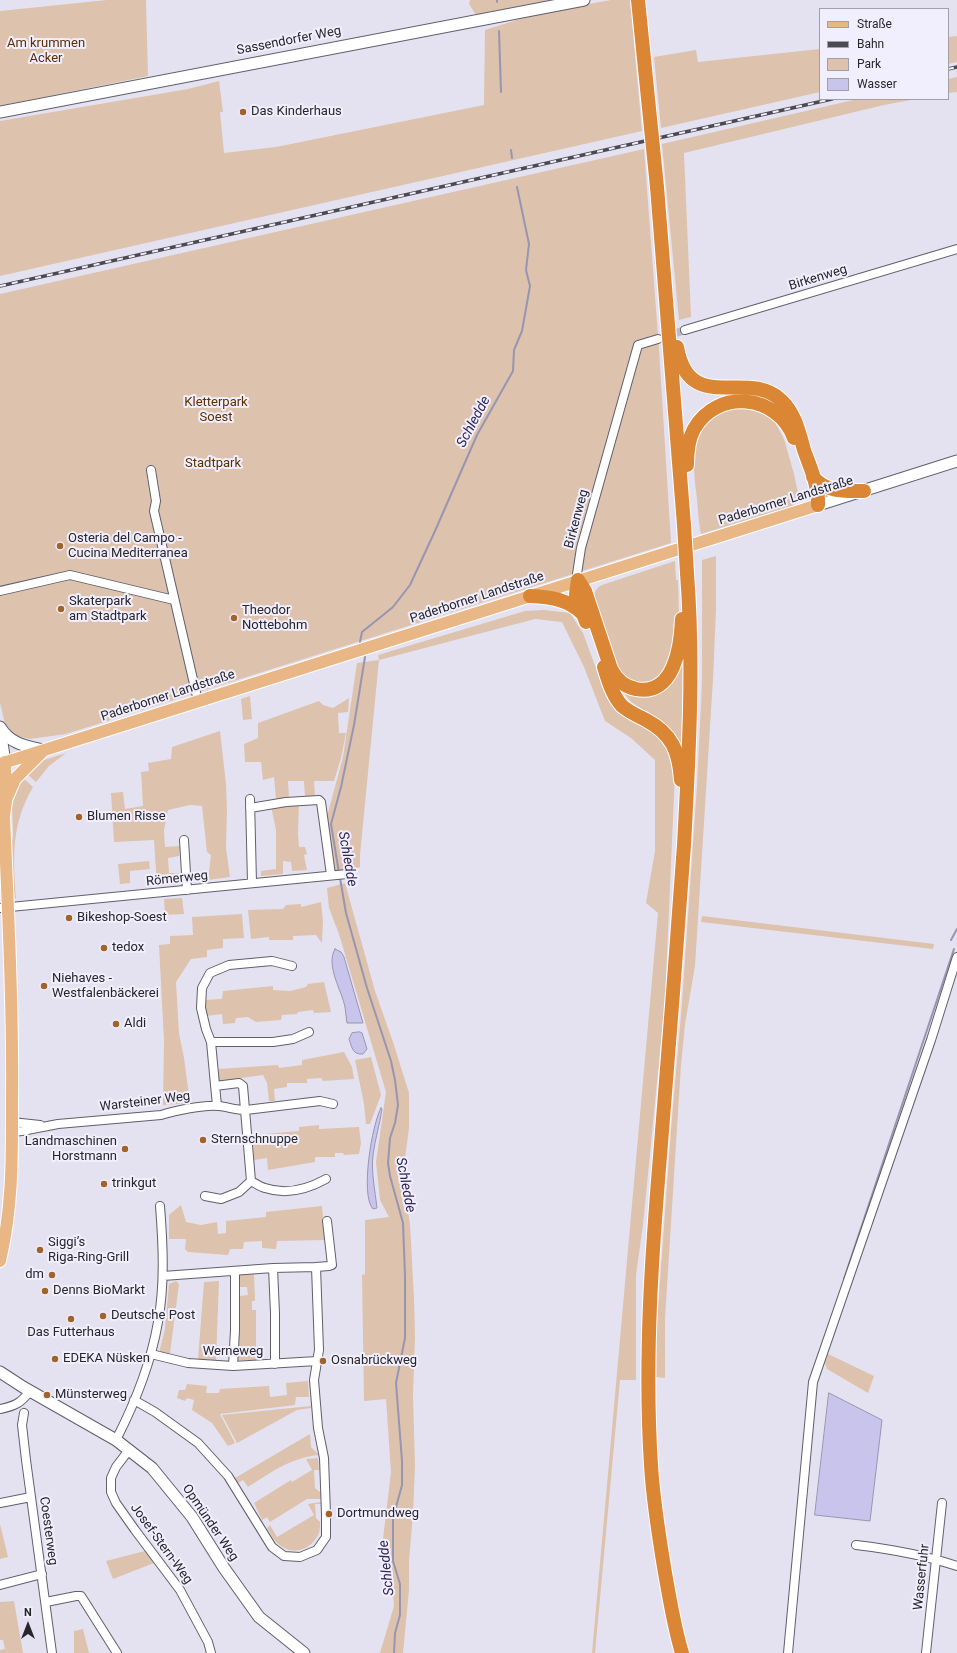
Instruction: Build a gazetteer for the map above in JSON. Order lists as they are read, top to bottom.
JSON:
{
  "streets": {
    "main road": ["Sassendorfer Weg", "Paderborner Landstraße", "Opmünder Weg"],
    "street": [
      "Birkenweg",
      "Römerweg",
      "Warsteiner Weg",
      "Werneweg",
      "Coesterweg",
      "Josef-Stern-Weg",
      "Wasserfuhr"
    ]
  },
  "crossings": [
    ["Birkenweg", "Paderborner Landstraße"],
    ["Opmünder Weg", "Josef-Stern-Weg"]
  ],
  "water": ["Schledde"],
  "parks": ["Am krummen Acker", "Kletterpark Soest", "Stadtpark"],
  "places": [
    "Das Kinderhaus",
    "Osteria del Campo - Cucina Mediterranea",
    "Skaterpark am Stadtpark",
    "Theodor Nottebohm",
    "Blumen Risse",
    "Bikeshop-Soest",
    "tedox",
    "Niehaves - Westfalenbäckerei",
    "Aldi",
    "Sternschnuppe",
    "Landmaschinen Horstmann",
    "trinkgut",
    "Siggi’s Riga-Ring-Grill",
    "dm",
    "Denns BioMarkt",
    "Deutsche Post",
    "Das Futterhaus",
    "EDEKA Nüsken",
    "Osnabrückweg",
    "Münsterweg",
    "Dortmundweg"
  ],
  "legend": [
    "Straße",
    "Bahn",
    "Park",
    "Wasser"
  ],
  "north": "top"
}
